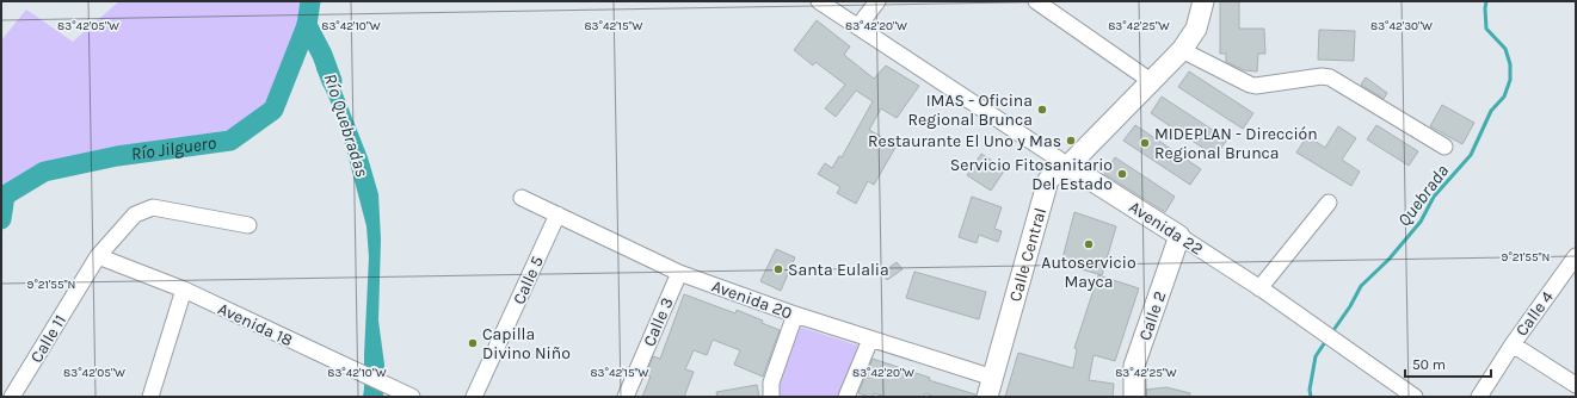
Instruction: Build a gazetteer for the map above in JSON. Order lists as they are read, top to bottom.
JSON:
{
  "streets": {
    "main road": ["Avenida 22", "Calle Central", "Calle 2"],
    "street": [
      "Calle 5",
      "Avenida 20",
      "Calle 4",
      "Calle 3",
      "Avenida 18",
      "Calle 11"
    ]
  },
  "crossings": [
    ["Avenida 22", "Calle Central"],
    ["Avenida 22", "Calle 2"],
    ["Calle Central", "Avenida 20"],
    ["Calle 5", "Avenida 20"],
    ["Avenida 20", "Calle 3"],
    ["Avenida 18", "Calle 11"]
  ],
  "water": ["Río Quebradas", "Río Jilguero", "Quebrada"],
  "places": [
    "IMAS - Oficina Regional Brunca",
    "Restaurante El Uno y Mas",
    "MIDEPLAN - Dirección Regional Brunca",
    "Servicio Fitosanitario Del Estado",
    "Autoservicio Mayca",
    "Santa Eulalia",
    "Capilla Divino Niño"
  ],
  "scale_bar": "50 m",
  "coordinates": [
    "83°42'05\"W",
    "83°42'10\"W",
    "83°42'15\"W",
    "83°42'20\"W",
    "83°42'25\"W",
    "83°42'30\"W",
    "9°21'55\"N"
  ]
}
